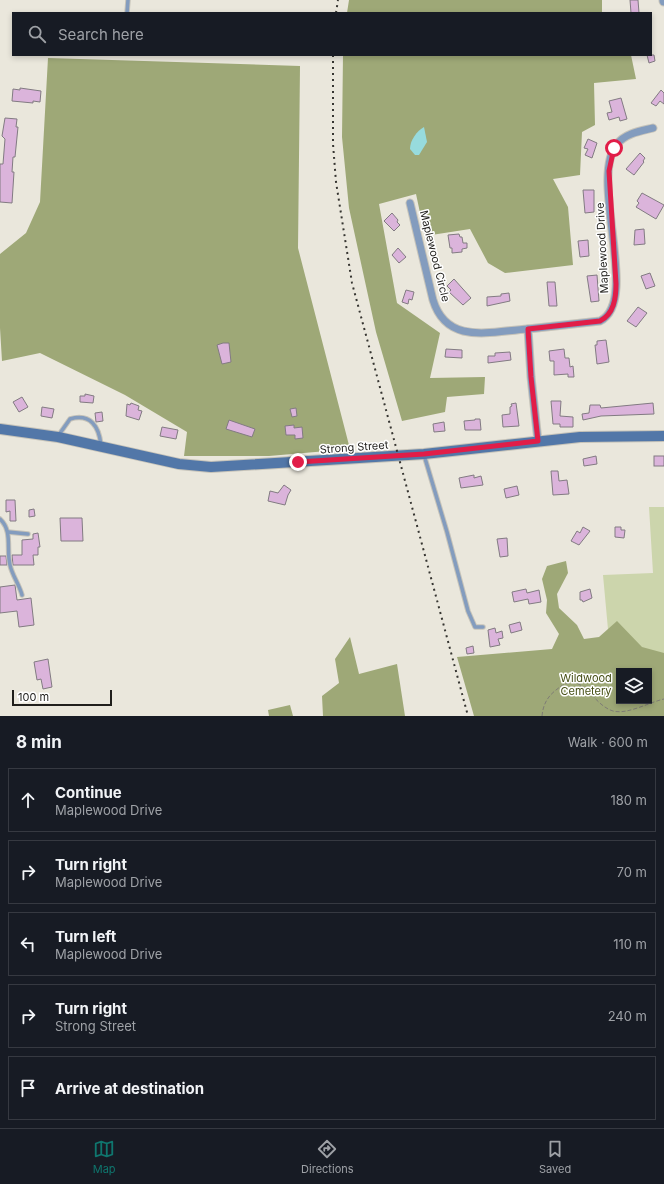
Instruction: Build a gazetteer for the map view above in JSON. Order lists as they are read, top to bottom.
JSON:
{
  "streets": {
    "main road": ["Strong Street"],
    "street": ["Maplewood Drive", "Maplewood Circle"]
  },
  "crossings": [
    ["Maplewood Drive", "Maplewood Circle"]
  ],
  "parks": ["Wildwood Cemetery"],
  "scale_bar": "100 m",
  "page": {
    "search": "Search here",
    "scale": "100 m",
    "heading": ["8 min", "Walk · 600 m"],
    "list": [
      ["Continue", "Maplewood Drive", "180 m"],
      ["Turn right", "Maplewood Drive", "70 m"],
      ["Turn left", "Maplewood Drive", "110 m"],
      ["Turn right", "Strong Street", "240 m"],
      "Arrive at destination"
    ],
    "nav": ["Map", "Directions", "Saved"]
  }
}
